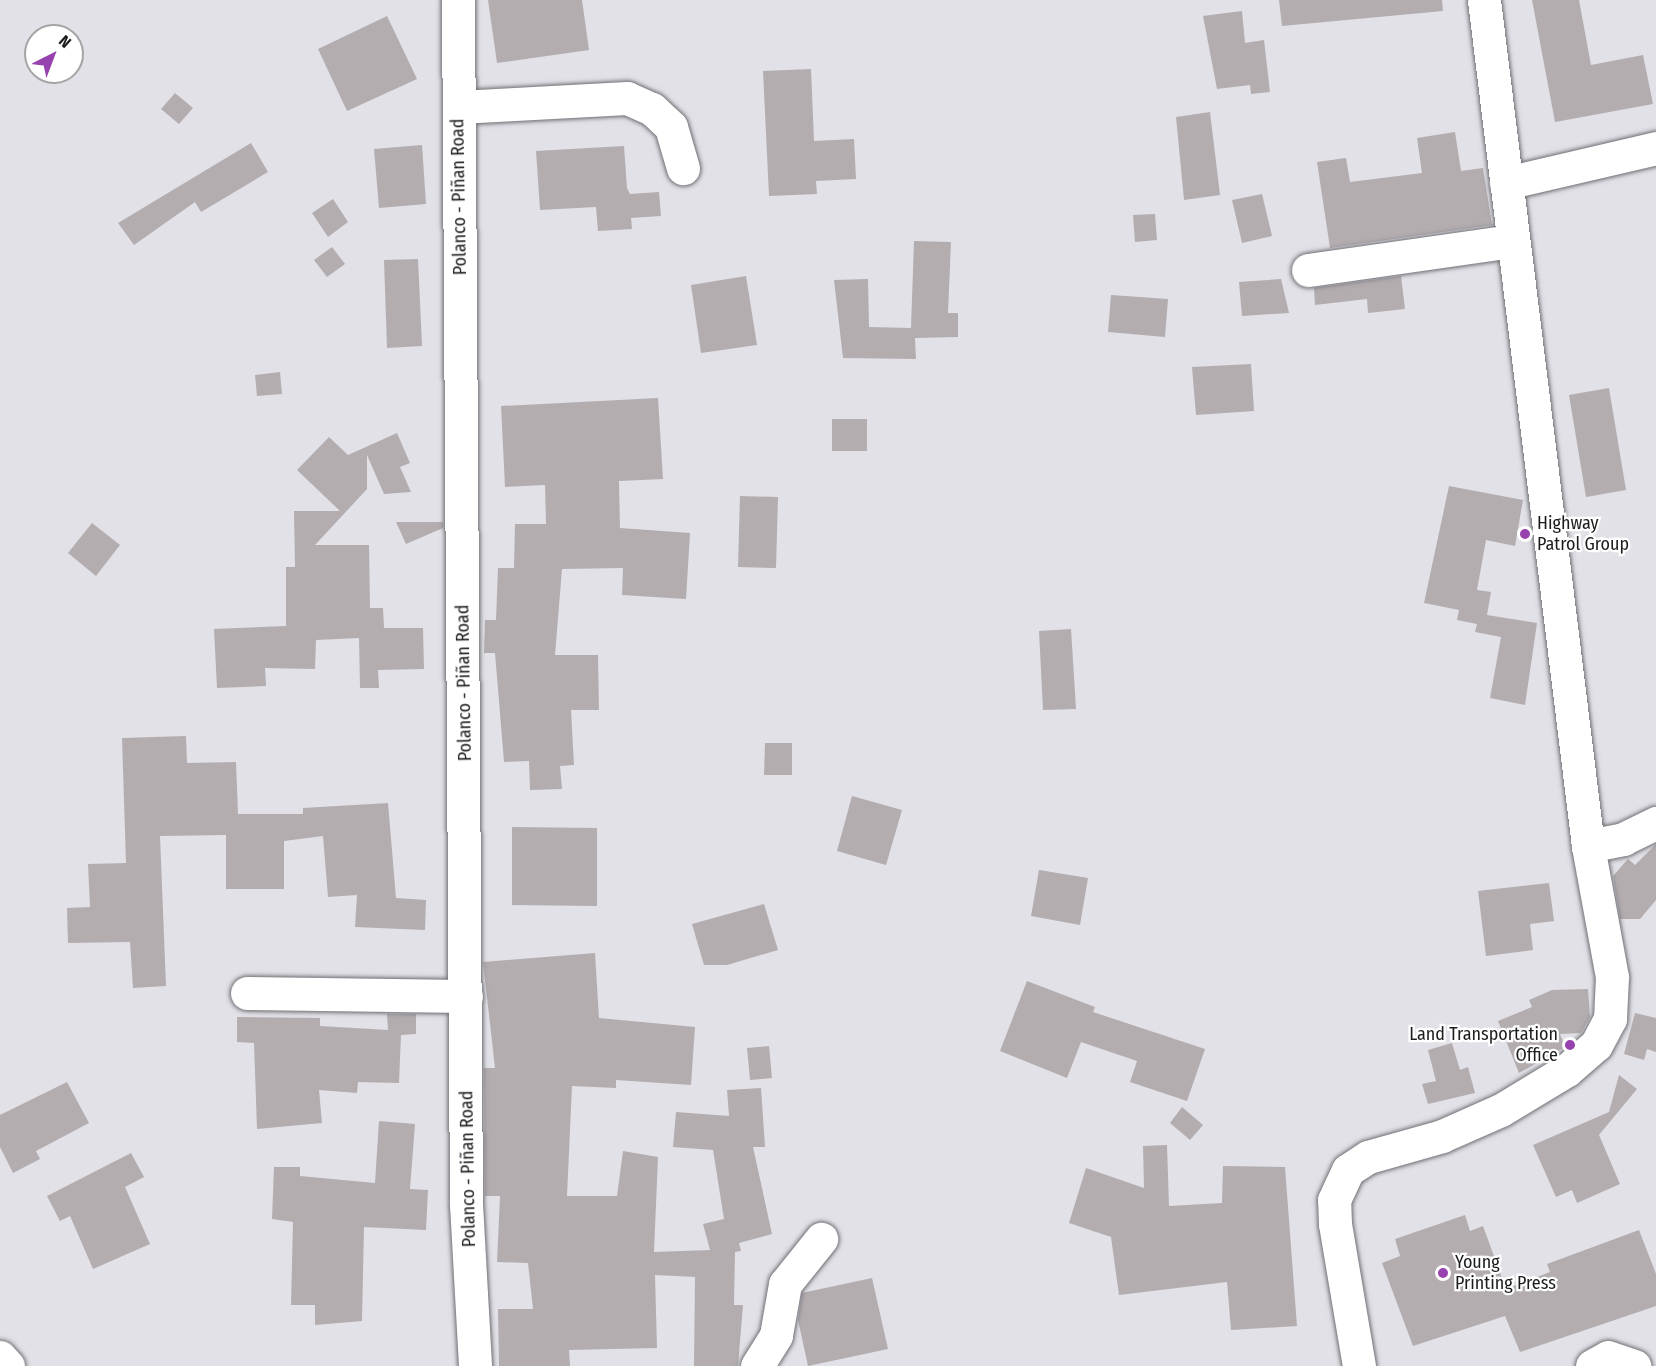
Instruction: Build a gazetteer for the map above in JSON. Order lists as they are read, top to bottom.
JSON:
{
  "streets": {
    "street": ["Polanco - Piñan Road"]
  },
  "places": ["Highway Patrol Group", "Land Transportation Office", "Young Printing Press"],
  "north": "top right"
}
